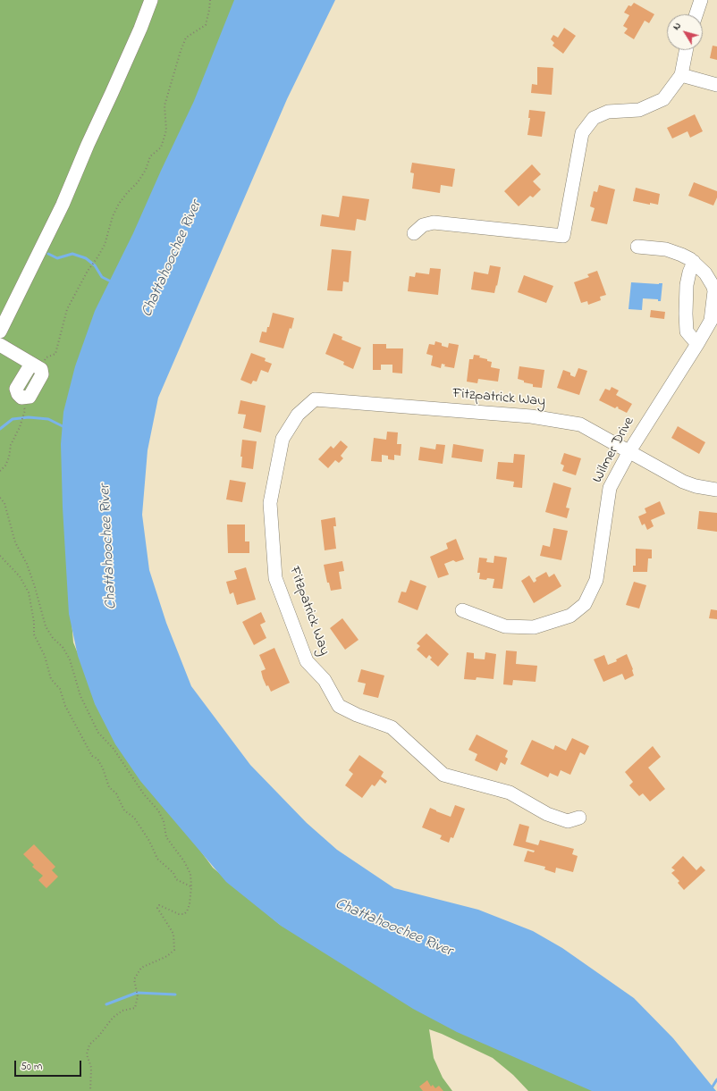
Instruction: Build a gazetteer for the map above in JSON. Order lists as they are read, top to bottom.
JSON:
{
  "streets": {
    "street": ["Fitzpatrick Way", "Wilmer Drive"]
  },
  "crossings": [
    ["Fitzpatrick Way", "Wilmer Drive"]
  ],
  "water": ["Chattahoochee River"],
  "scale_bar": "50 m",
  "north": "top left"
}
